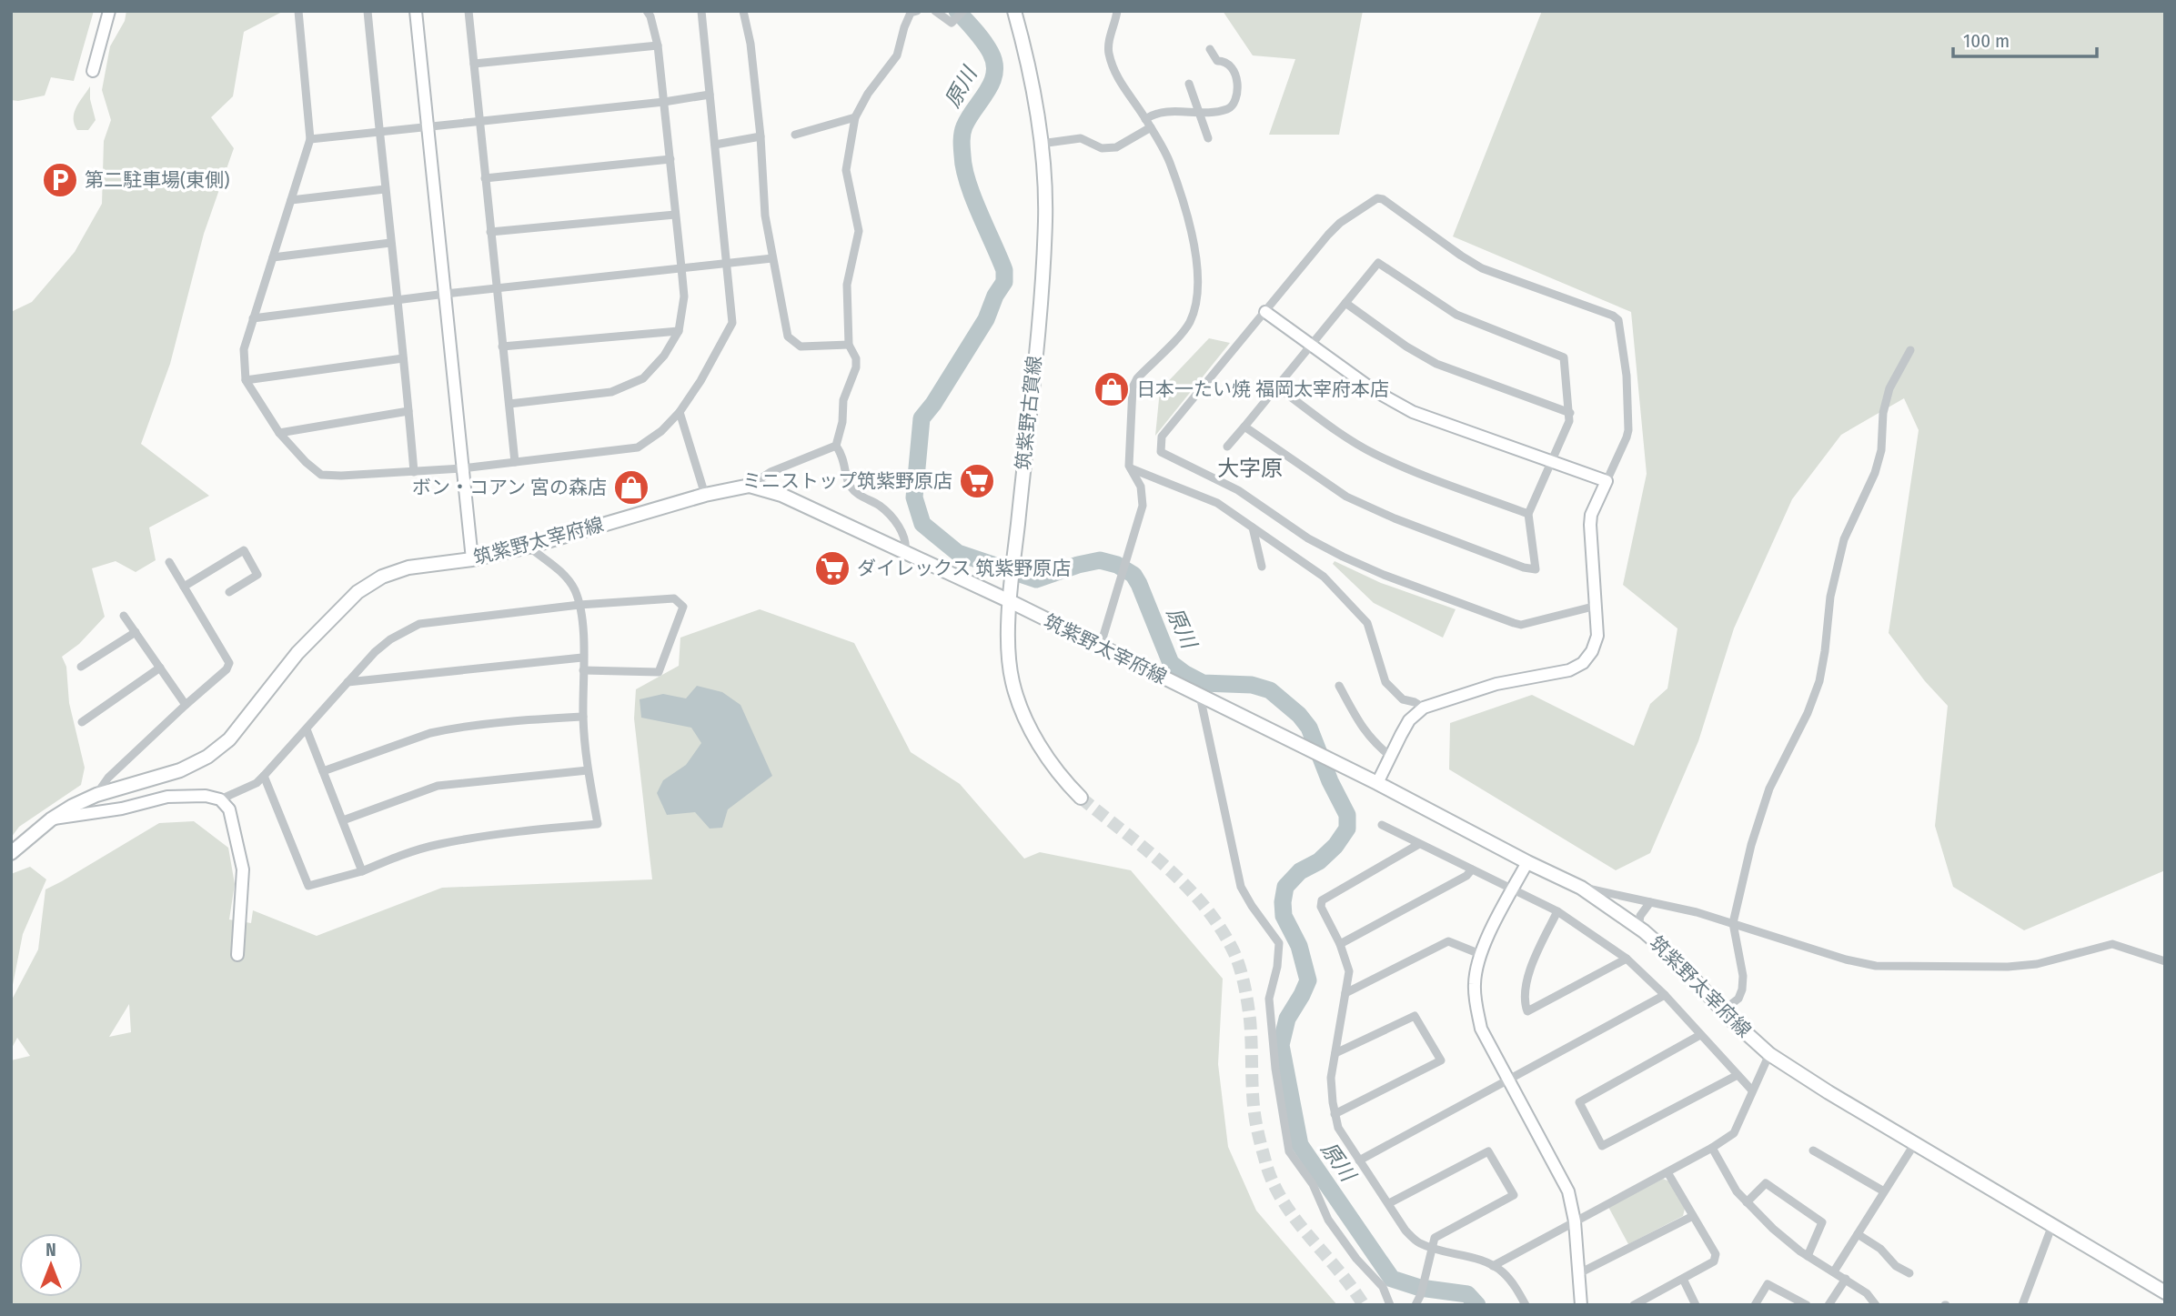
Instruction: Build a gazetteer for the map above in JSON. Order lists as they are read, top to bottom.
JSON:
{
  "streets": {
    "main road": ["筑紫野古賀線", "筑紫野太宰府線"]
  },
  "crossings": [
    ["筑紫野古賀線", "筑紫野太宰府線"]
  ],
  "districts": ["大字原"],
  "water": ["原川"],
  "places": {
    "parking": ["第二駐車場(東側)"],
    "shop": ["日本一たい焼 福岡太宰府本店", "ボン・コアン 宮の森店"],
    "supermarket": ["ミニストップ筑紫野原店", "ダイレックス 筑紫野原店"]
  },
  "scale_bar": "100 m",
  "north": "top"
}
